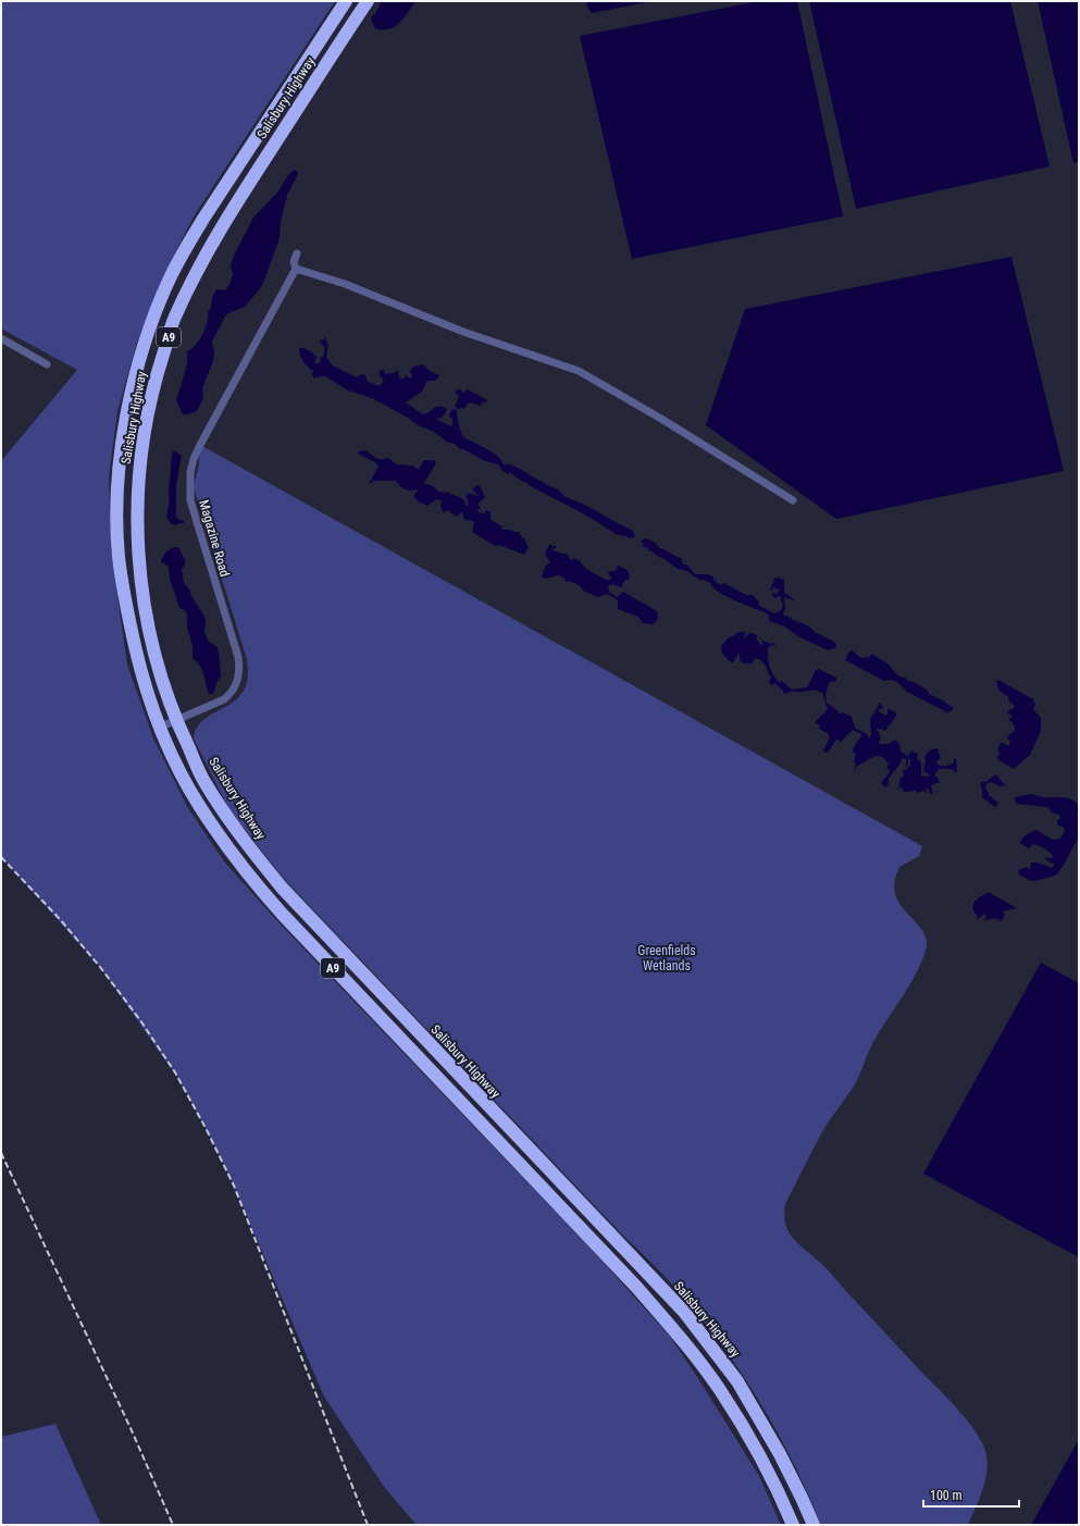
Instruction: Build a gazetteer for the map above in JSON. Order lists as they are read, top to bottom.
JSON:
{
  "streets": {
    "highway": ["Salisbury Highway", "A9"],
    "street": ["Magazine Road"]
  },
  "crossings": [
    ["Salisbury Highway", "Magazine Road"]
  ],
  "parks": ["Greenfields Wetlands"],
  "scale_bar": "100 m"
}
